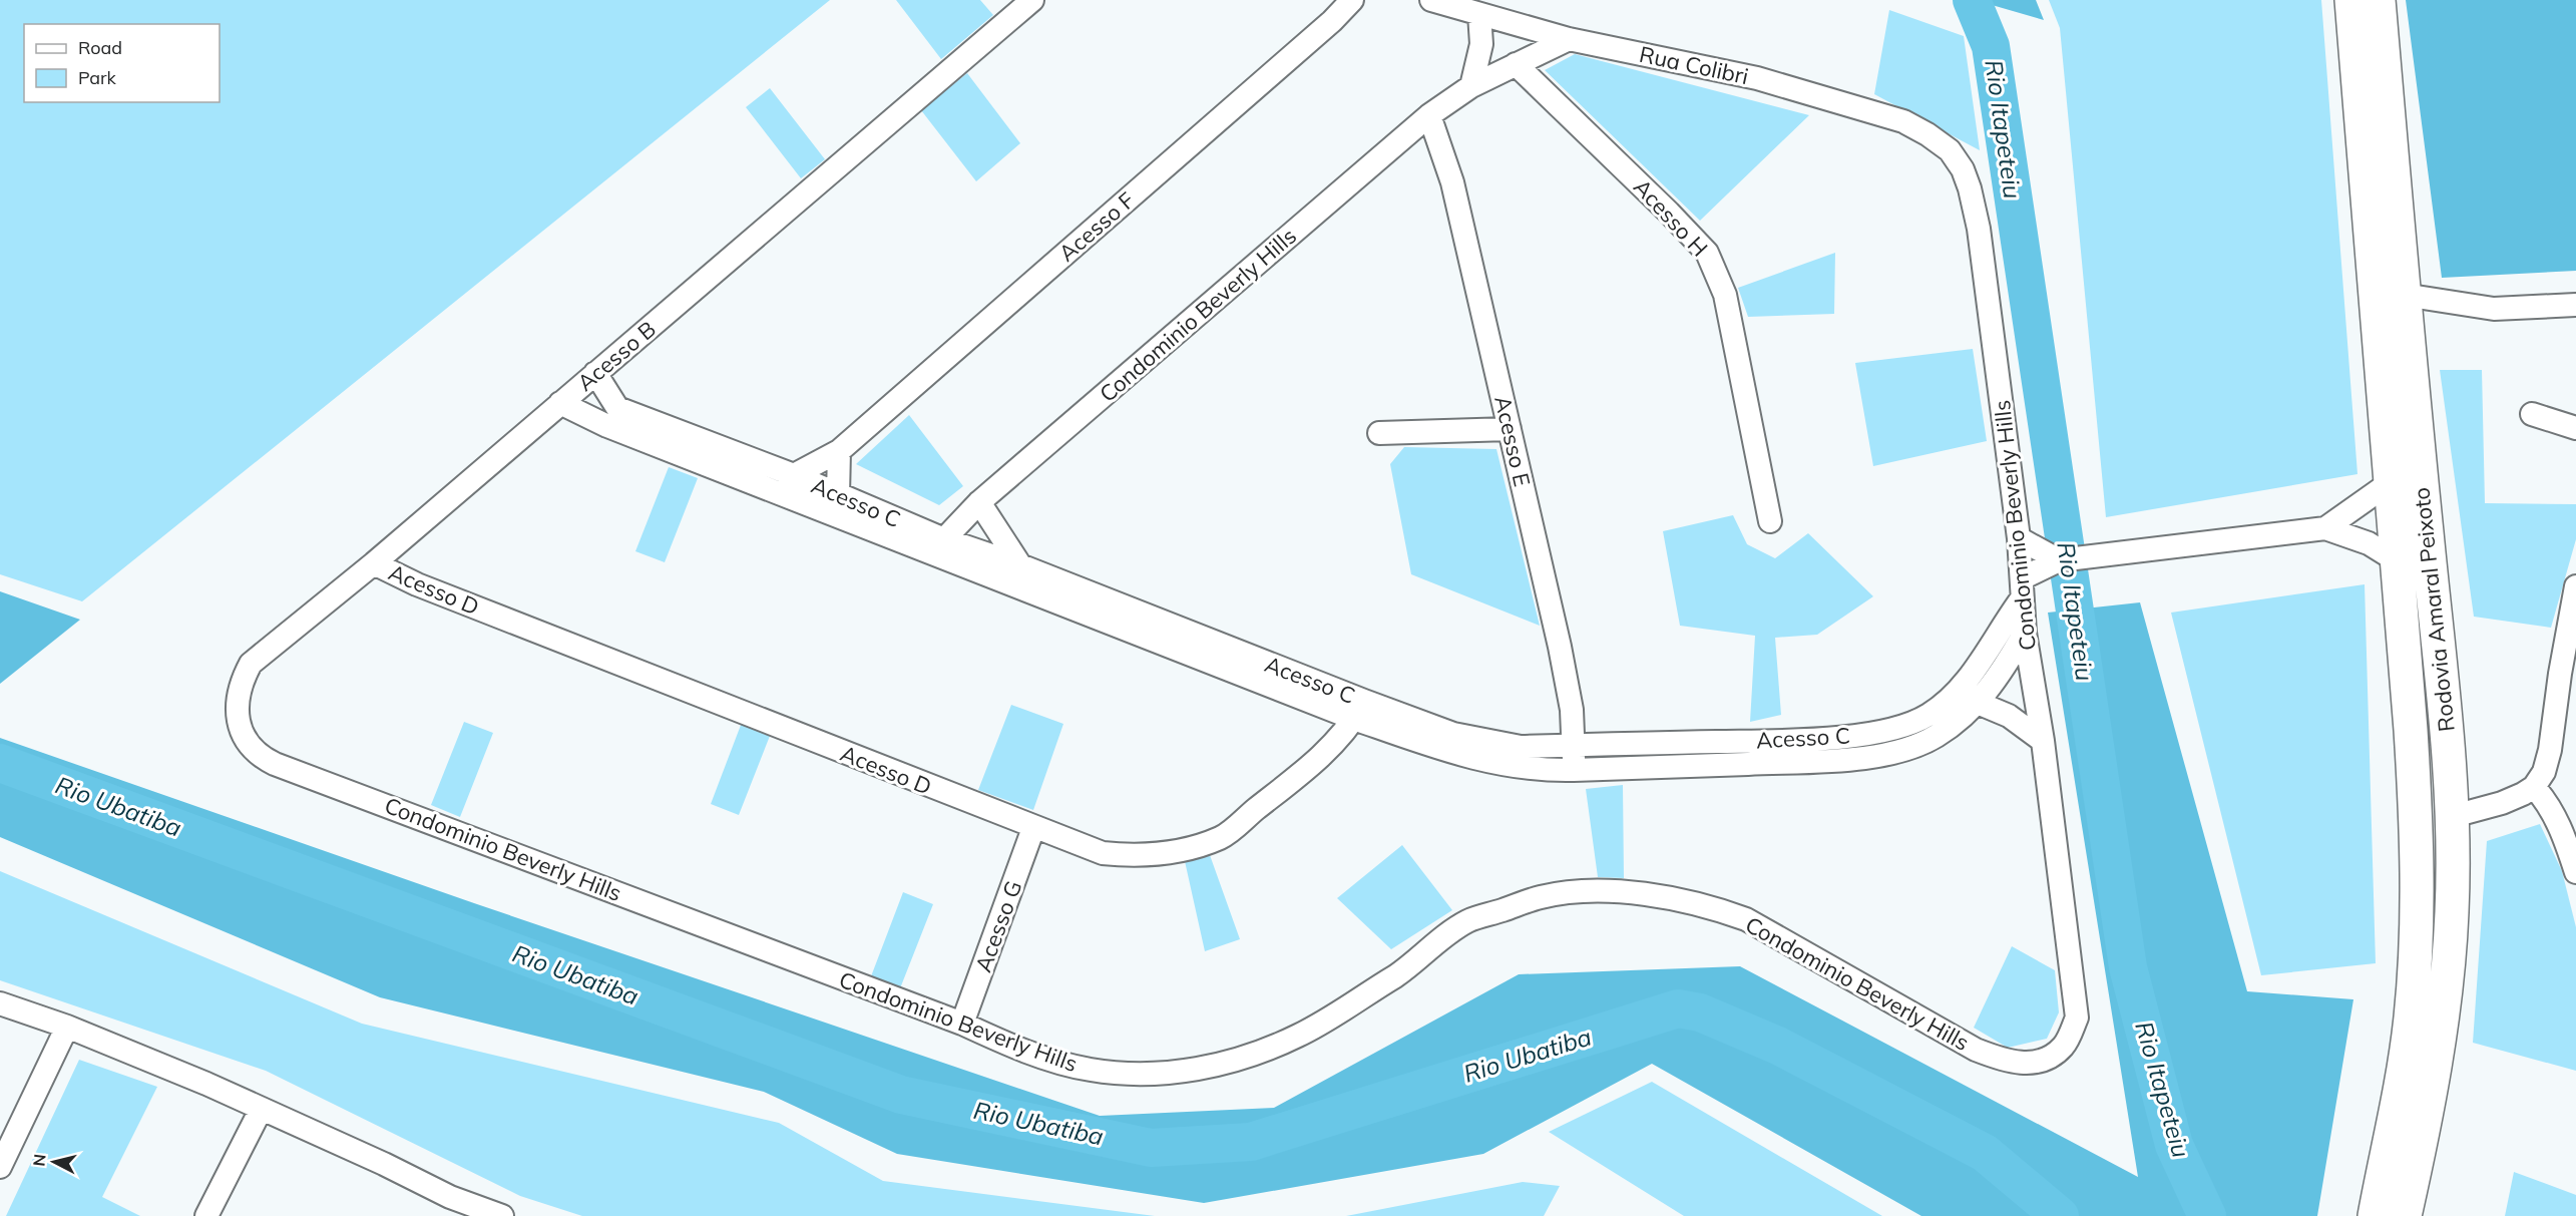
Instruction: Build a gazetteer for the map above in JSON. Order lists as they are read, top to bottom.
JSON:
{
  "streets": {
    "highway": ["Rodovia Amaral Peixoto"],
    "street": [
      "Rua Colibri",
      "Acesso H",
      "Acesso F",
      "Condominio Beverly Hills",
      "Acesso B",
      "Acesso E",
      "Acesso C",
      "Acesso D",
      "Acesso G"
    ]
  },
  "crossings": [
    ["Rua Colibri", "Condominio Beverly Hills"],
    ["Acesso H", "Condominio Beverly Hills"],
    ["Acesso F", "Acesso C"],
    ["Condominio Beverly Hills", "Acesso B"],
    ["Condominio Beverly Hills", "Acesso E"],
    ["Condominio Beverly Hills", "Acesso C"],
    ["Condominio Beverly Hills", "Acesso G"],
    ["Acesso B", "Acesso C"],
    ["Acesso B", "Acesso D"],
    ["Acesso E", "Acesso C"],
    ["Acesso C", "Acesso D"],
    ["Acesso D", "Acesso G"]
  ],
  "water": ["Rio Itapeteiu", "Rio Ubatiba"],
  "legend": ["Road", "Park"],
  "north": "left"
}
